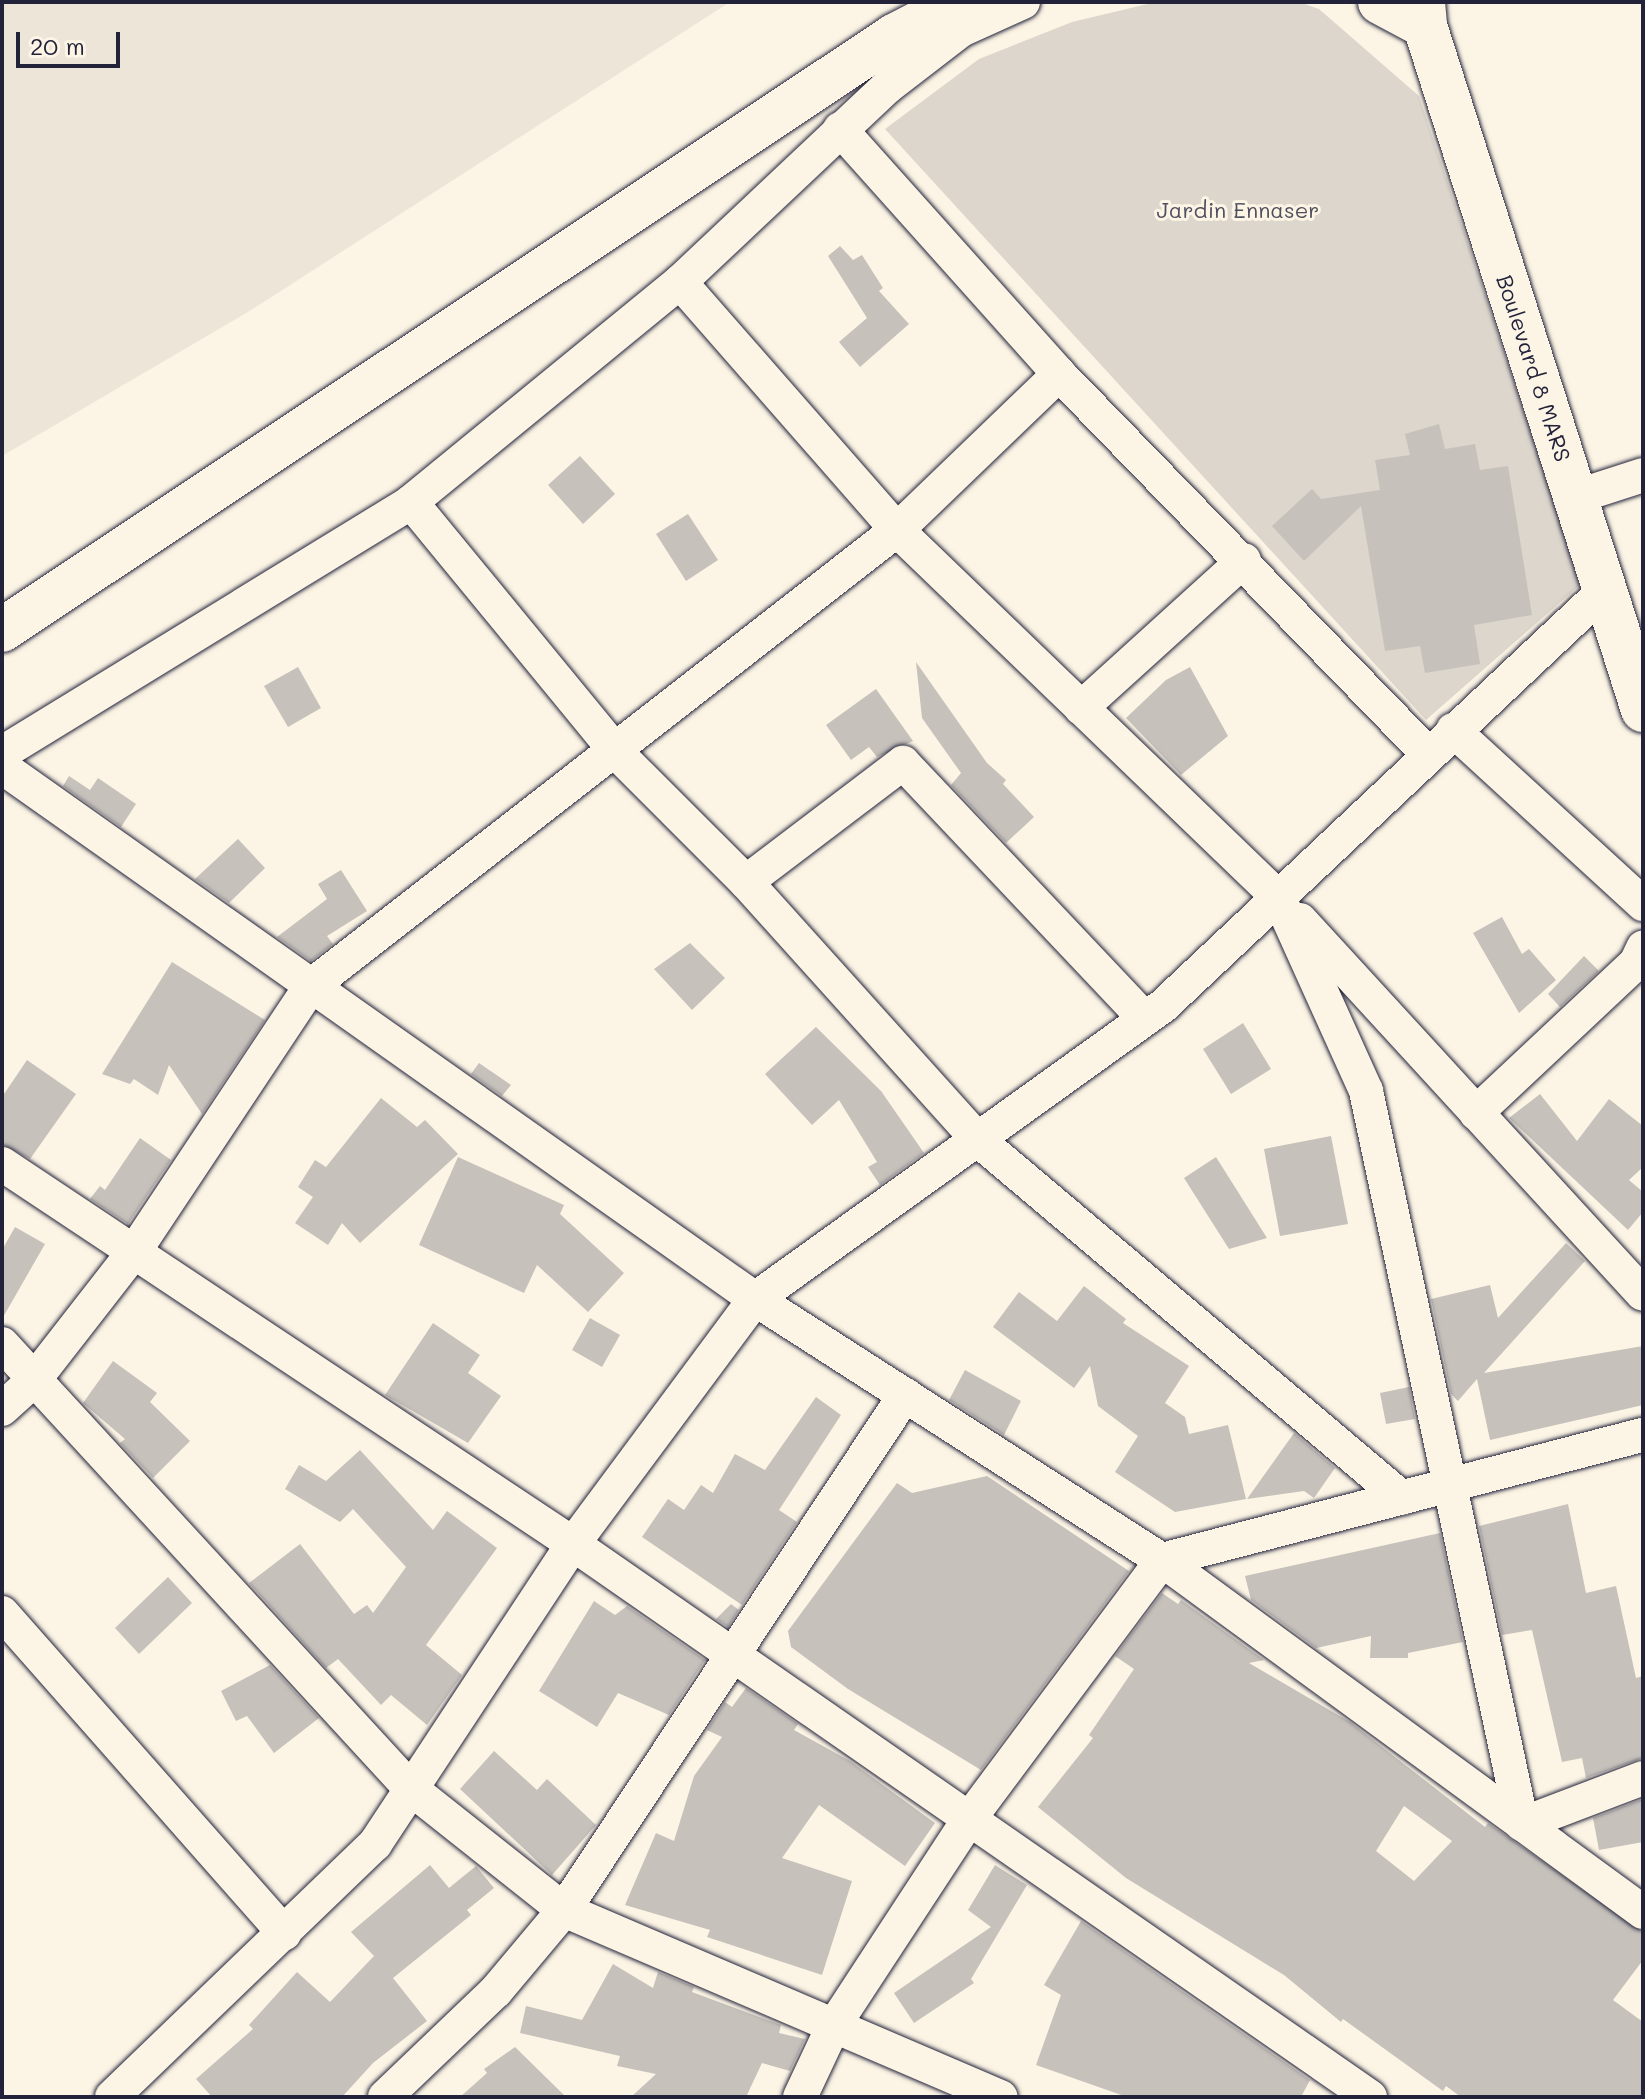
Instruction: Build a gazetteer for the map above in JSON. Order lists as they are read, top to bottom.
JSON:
{
  "streets": {
    "main road": ["Boulevard 8 MARS"]
  },
  "parks": ["Jardin Ennaser"],
  "scale_bar": "20 m"
}
